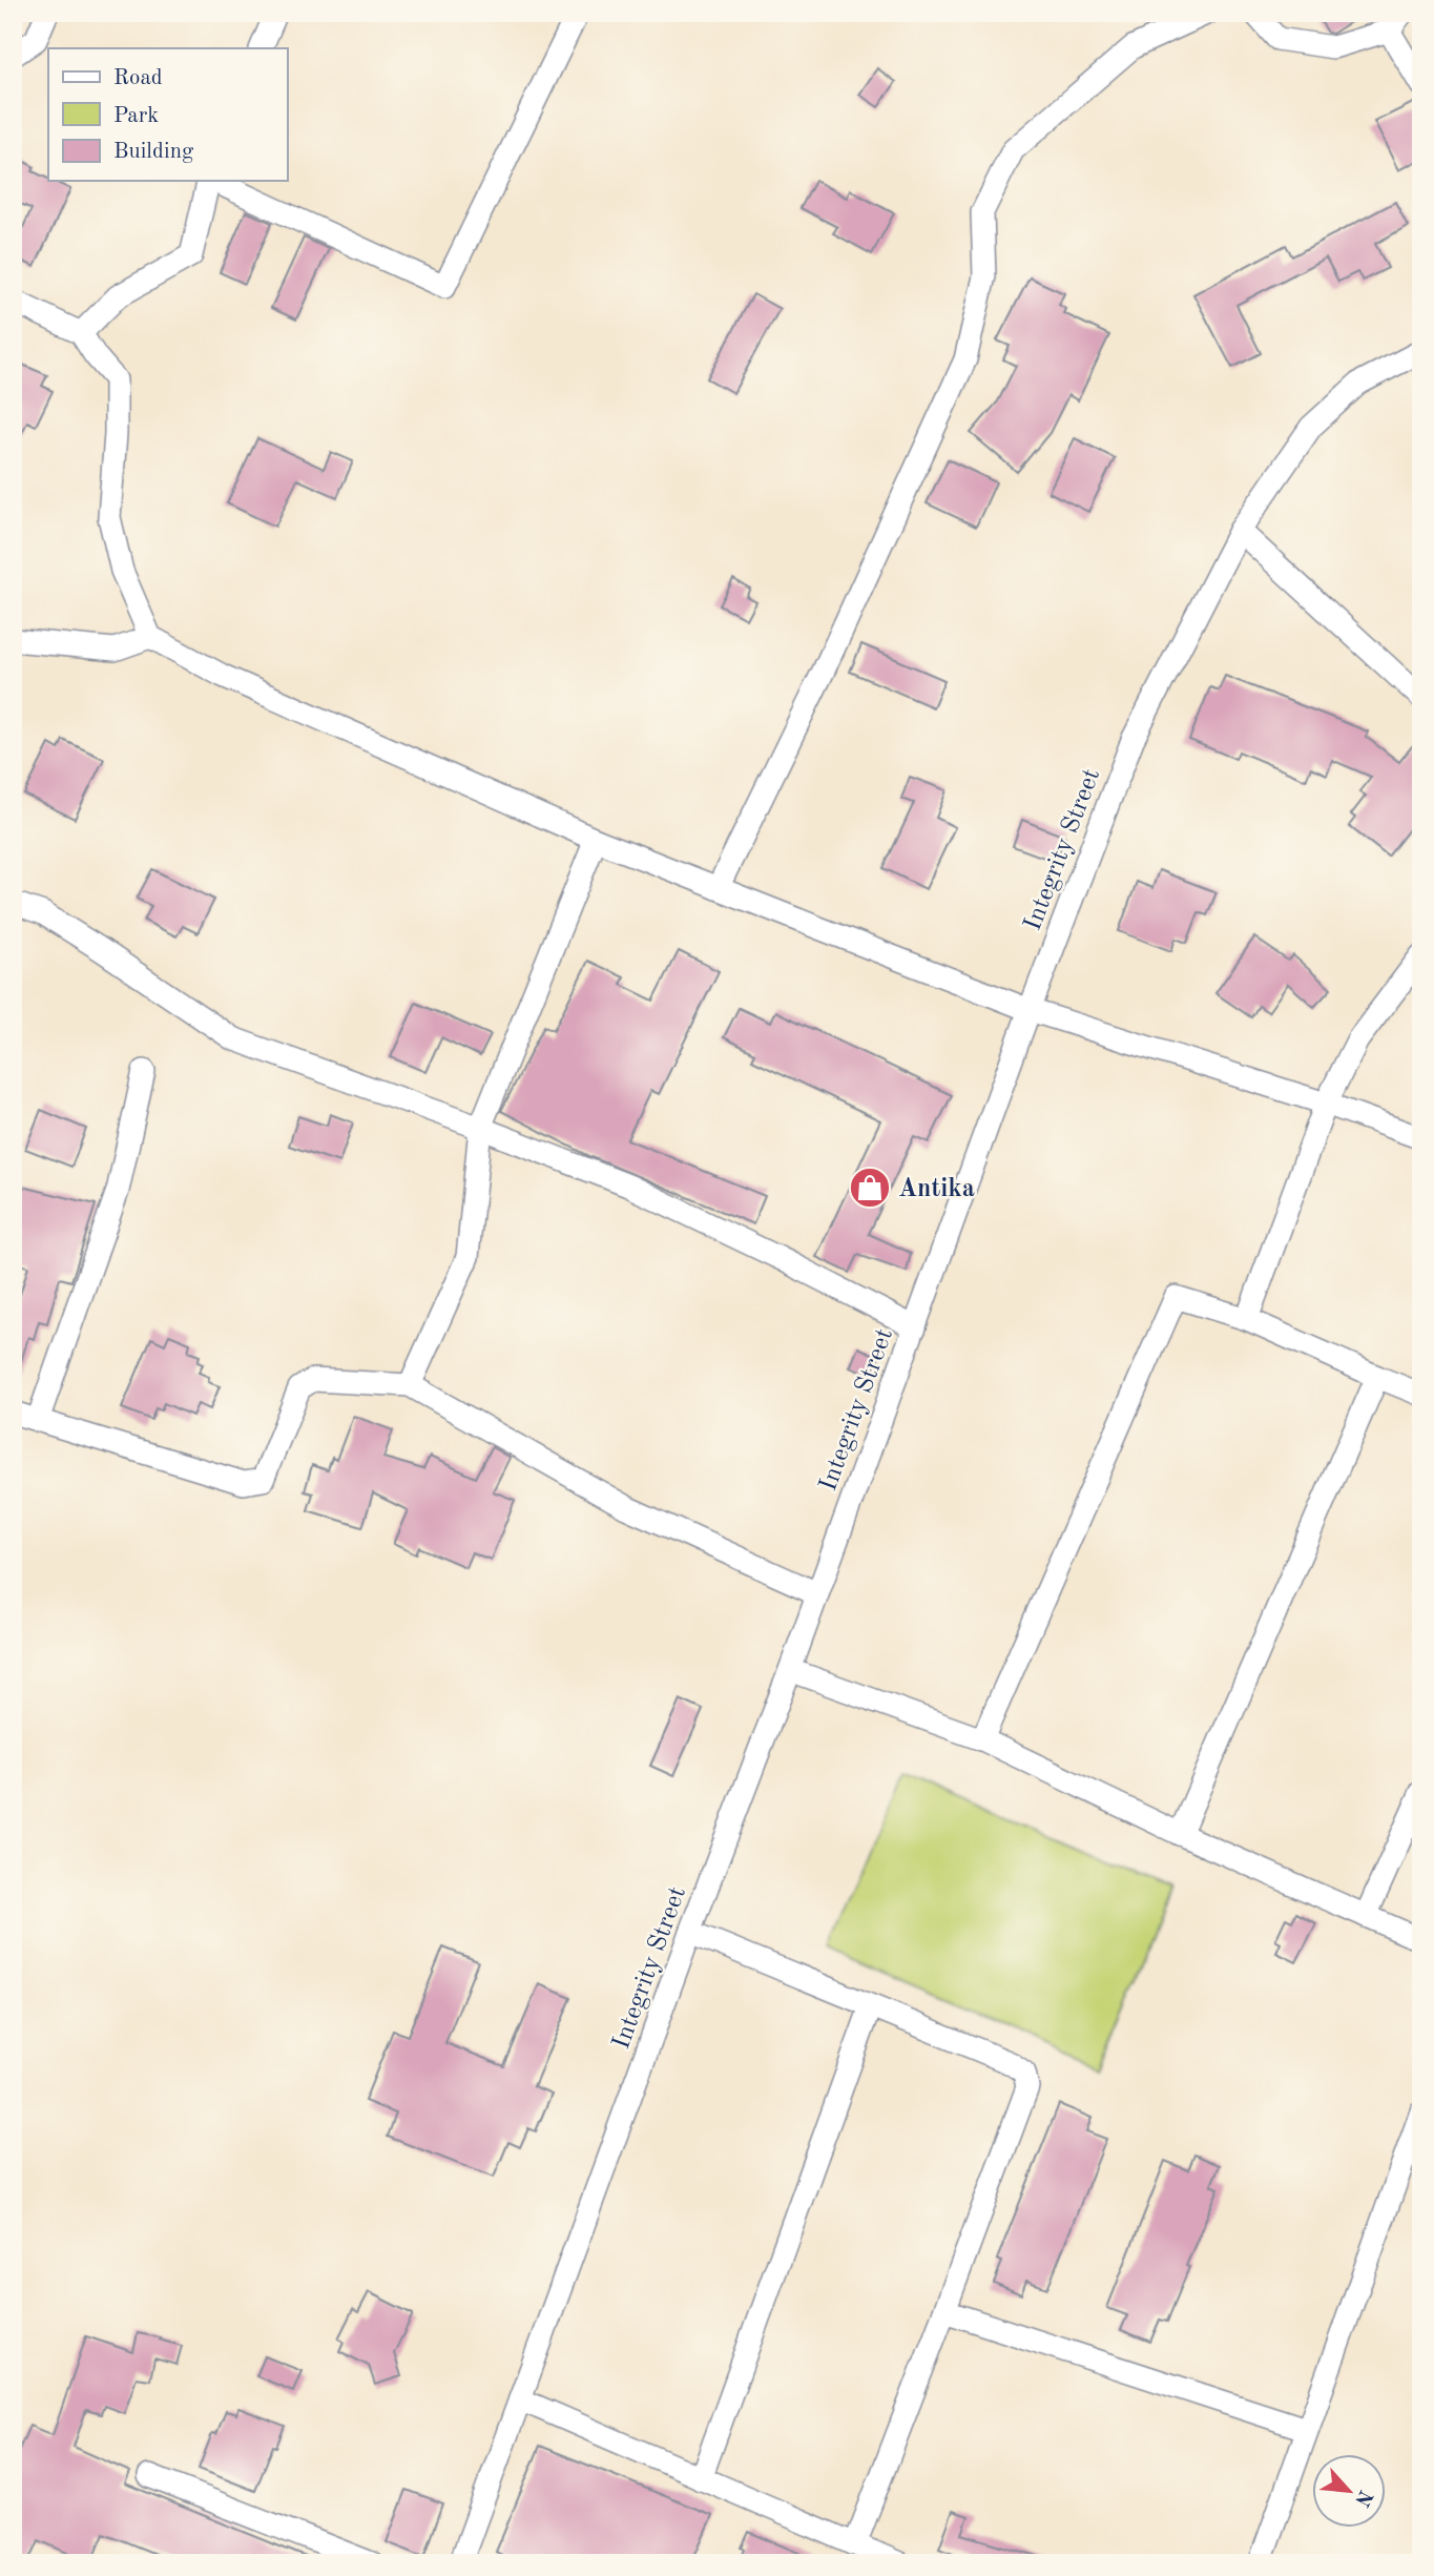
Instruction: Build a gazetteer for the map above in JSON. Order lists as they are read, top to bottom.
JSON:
{
  "streets": {
    "street": ["Integrity Street"]
  },
  "places": {
    "shop": ["Antika"]
  },
  "legend": ["Road", "Park", "Building"],
  "north": "bottom right"
}
